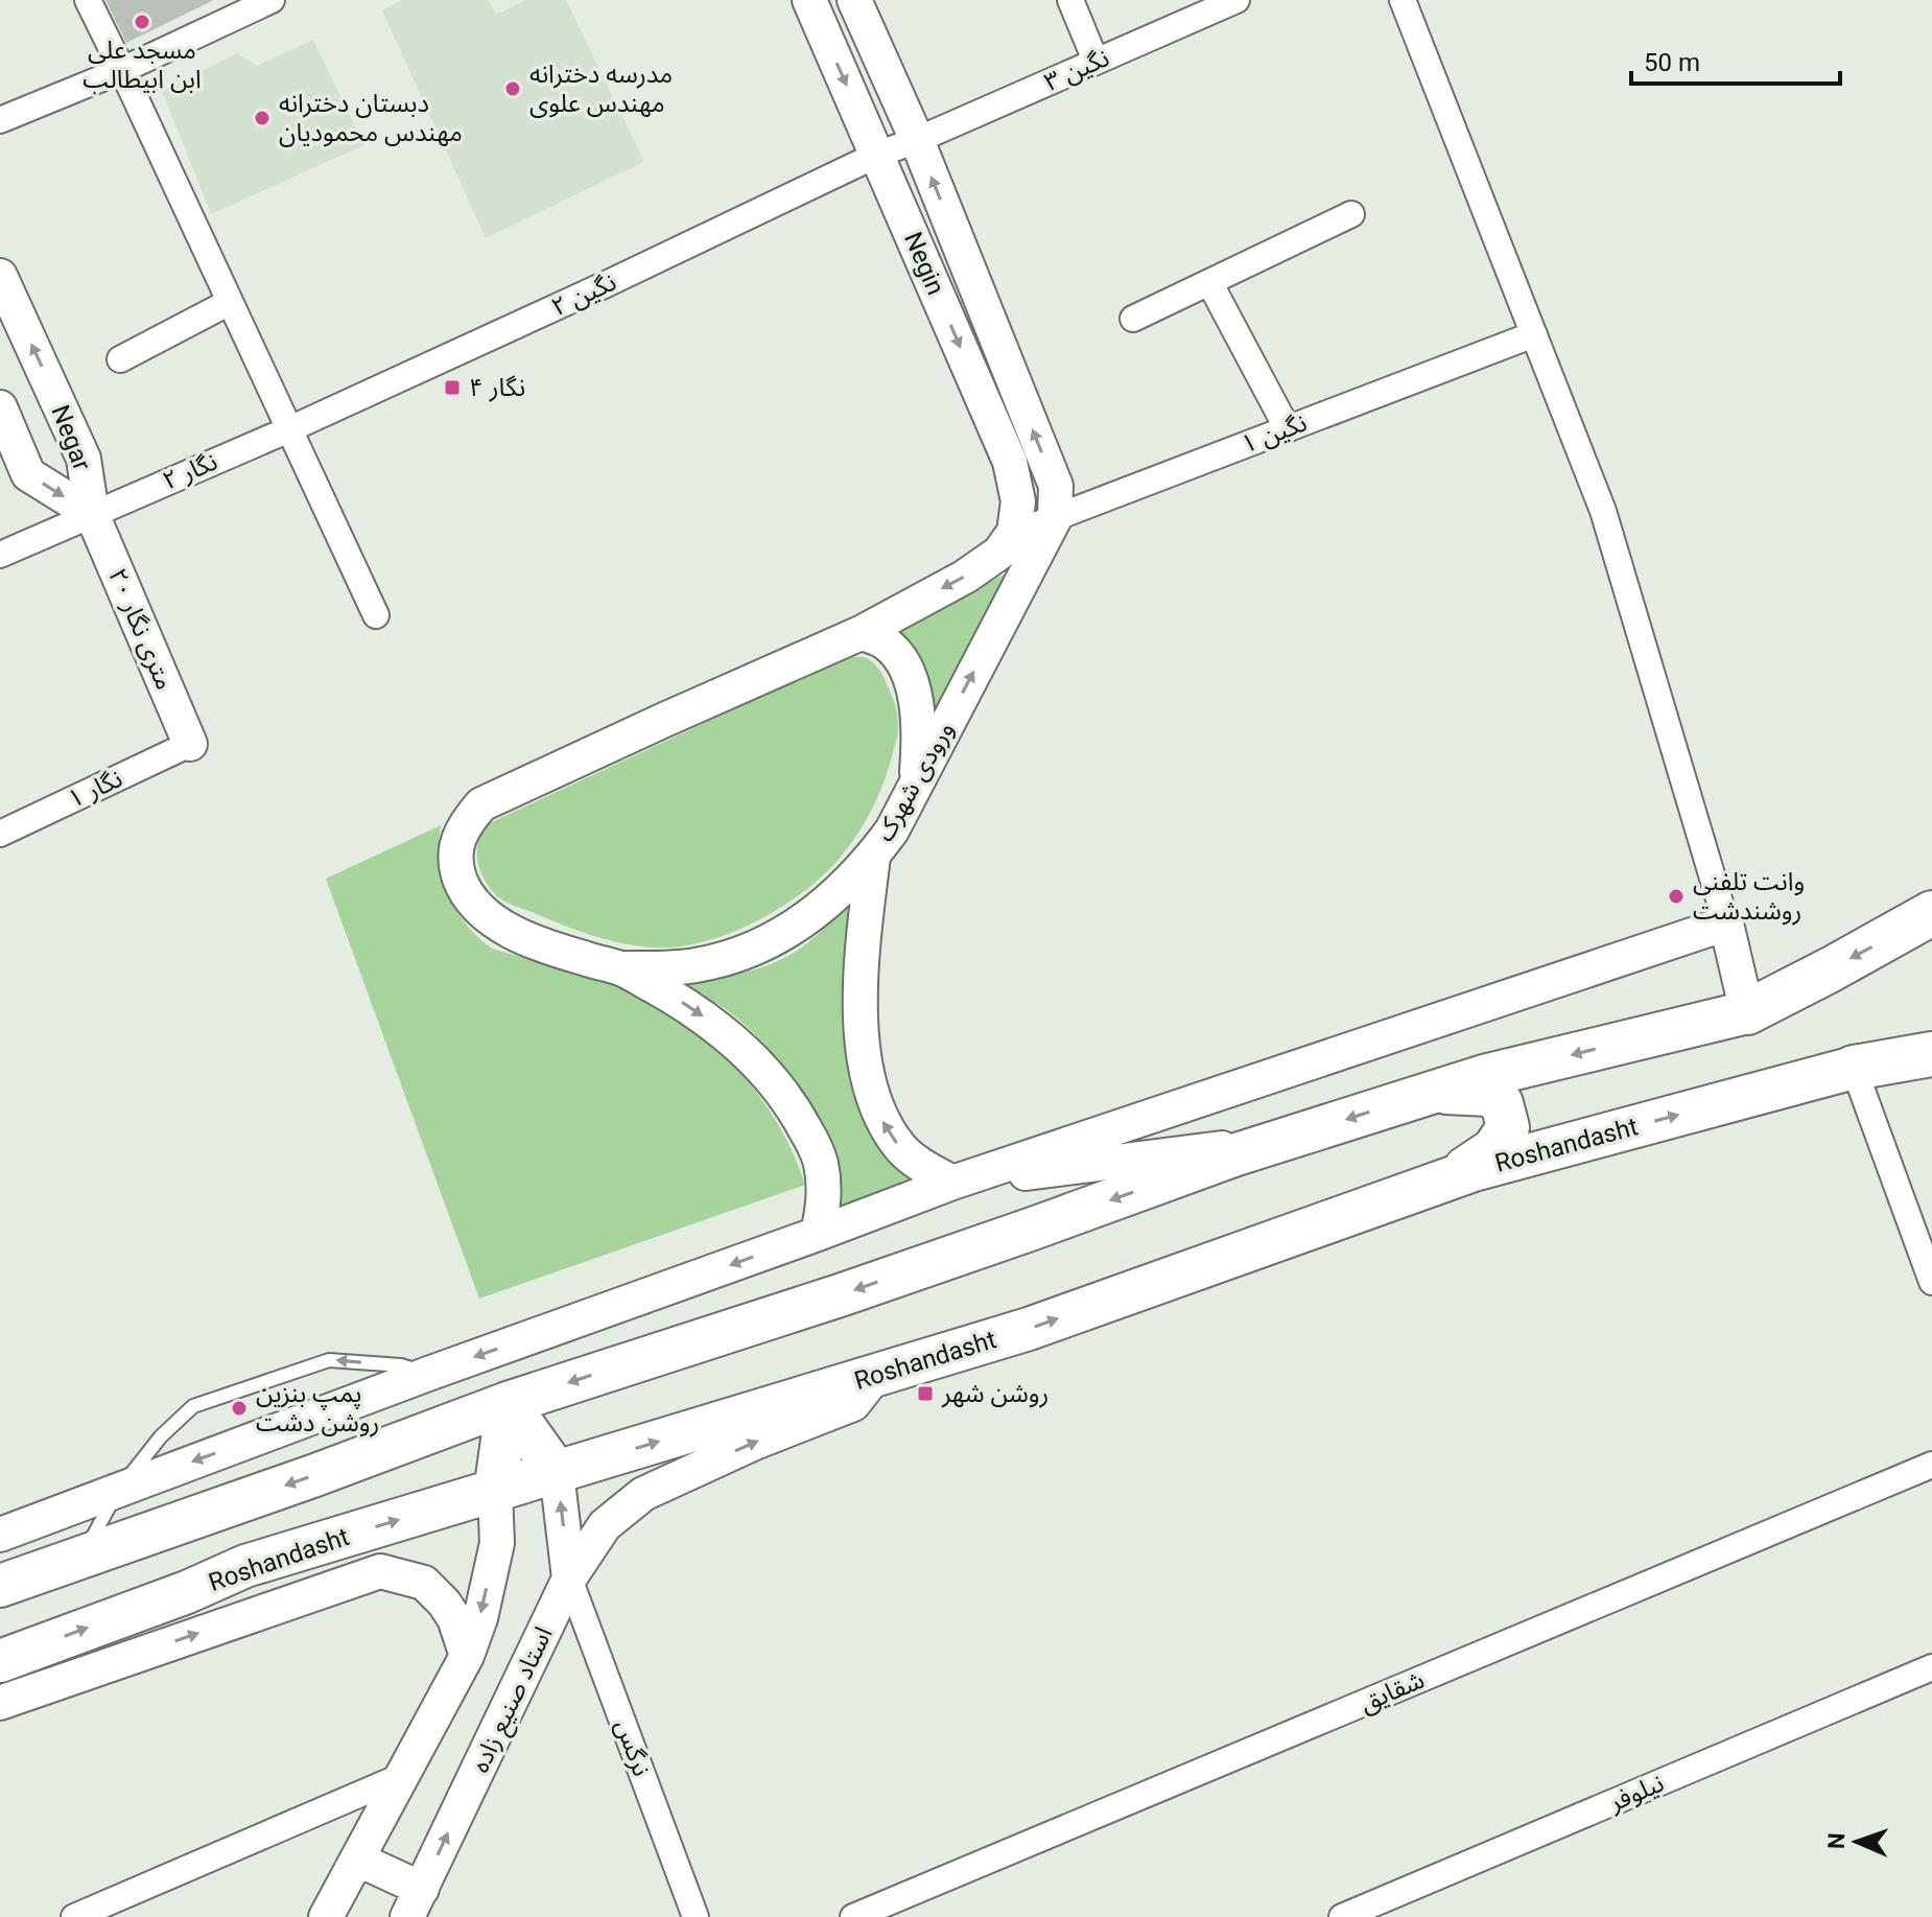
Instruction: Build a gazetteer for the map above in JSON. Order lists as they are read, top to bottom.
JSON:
{
  "streets": {
    "main road": ["Roshandasht"],
    "street": [
      "نگین ۳",
      "Negin",
      "نگین ۲",
      "نگین ۱",
      "Negar",
      "نگار ۲",
      "۲۰ متری نگار",
      "ورودی شهرک",
      "نگار ۱",
      "شقایق",
      "استاد صنیع زاده",
      "نرگس",
      "نیلوفر"
    ]
  },
  "crossings": [
    ["نگین ۳", "Negin"],
    ["نگین ۳", "نگین ۲"],
    ["Negin", "نگین ۲"],
    ["Negin", "نگین ۱"],
    ["Negin", "ورودی شهرک"],
    ["نگین ۲", "نگار ۲"],
    ["نگین ۱", "ورودی شهرک"],
    ["Negar", "نگار ۲"],
    ["Negar", "۲۰ متری نگار"],
    ["نگار ۲", "۲۰ متری نگار"],
    ["۲۰ متری نگار", "نگار ۱"],
    ["Roshandasht", "استاد صنیع زاده"],
    ["استاد صنیع زاده", "نرگس"]
  ],
  "one_way": ["ورودی شهرک"],
  "places": {
    "other": [
      "مسجد علی ابن ابیطالب",
      "مدرسه دخترانه مهندس علوی",
      "دبستان دخترانه مهندس محمودیان",
      "وانت تلفنی روشندشت",
      "پمپ بنزین روشن دشت"
    ],
    "transit": ["نگار ۴", "روشن شهر"]
  },
  "scale_bar": "50 m",
  "north": "left"
}
